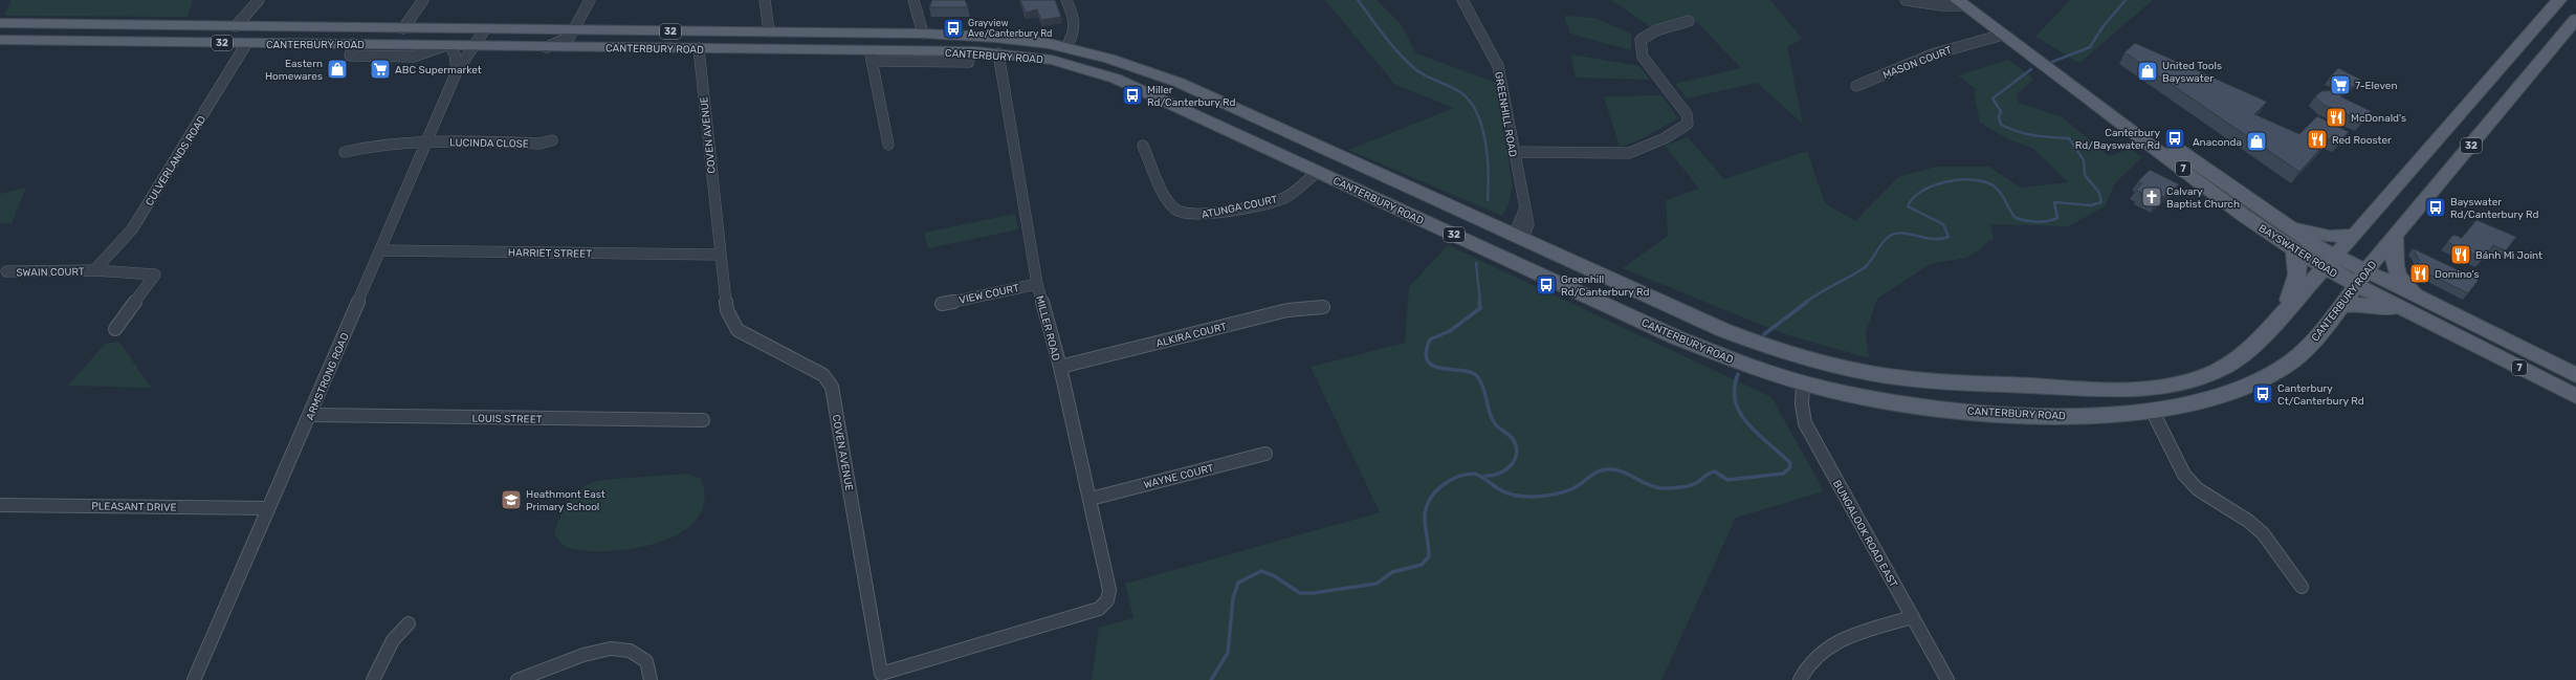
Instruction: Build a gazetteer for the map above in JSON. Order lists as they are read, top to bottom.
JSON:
{
  "streets": {
    "main road": [
      "32",
      "CANTERBURY ROAD",
      "7",
      "BAYSWATER ROAD"
    ],
    "street": [
      "MASON COURT",
      "GREENHILL ROAD",
      "COVEN AVENUE",
      "LUCINDA CLOSE",
      "CULVERLANDS ROAD",
      "ATUNGA COURT",
      "HARRIET STREET",
      "SWAIN COURT",
      "VIEW COURT",
      "MILLER ROAD",
      "ALKIRA COURT",
      "ARMSTRONG ROAD",
      "LOUIS STREET",
      "WAYNE COURT",
      "PLEASANT DRIVE",
      "BUNGALOOK ROAD EAST"
    ]
  },
  "crossings": [
    ["CANTERBURY ROAD", "GREENHILL ROAD"],
    ["CANTERBURY ROAD", "COVEN AVENUE"],
    ["CANTERBURY ROAD", "CULVERLANDS ROAD"],
    ["CANTERBURY ROAD", "ATUNGA COURT"],
    ["CANTERBURY ROAD", "BAYSWATER ROAD"],
    ["CANTERBURY ROAD", "MILLER ROAD"],
    ["CANTERBURY ROAD", "ARMSTRONG ROAD"],
    ["CANTERBURY ROAD", "BUNGALOOK ROAD EAST"],
    ["MASON COURT", "BAYSWATER ROAD"],
    ["COVEN AVENUE", "HARRIET STREET"],
    ["COVEN AVENUE", "MILLER ROAD"],
    ["LUCINDA CLOSE", "ARMSTRONG ROAD"],
    ["CULVERLANDS ROAD", "SWAIN COURT"],
    ["HARRIET STREET", "ARMSTRONG ROAD"],
    ["VIEW COURT", "MILLER ROAD"],
    ["MILLER ROAD", "ALKIRA COURT"],
    ["MILLER ROAD", "WAYNE COURT"],
    ["ARMSTRONG ROAD", "LOUIS STREET"],
    ["ARMSTRONG ROAD", "PLEASANT DRIVE"]
  ],
  "places": {
    "bus stop": [
      "Grayview Ave/Canterbury Rd",
      "Miller Rd/Canterbury Rd",
      "Canterbury Rd/Bayswater Rd",
      "Bayswater Rd/Canterbury Rd",
      "Greenhill Rd/Canterbury Rd",
      "Canterbury Ct/Canterbury Rd"
    ],
    "shop": ["Eastern Homewares", "United Tools Bayswater", "Anaconda"],
    "supermarket": ["ABC Supermarket", "7-Eleven"],
    "restaurant": [
      "McDonald's",
      "Red Rooster",
      "Bánh Mì Joint",
      "Domino's"
    ],
    "church": ["Calvary Baptist Church"],
    "school or university": ["Heathmont East Primary School"]
  }
}
